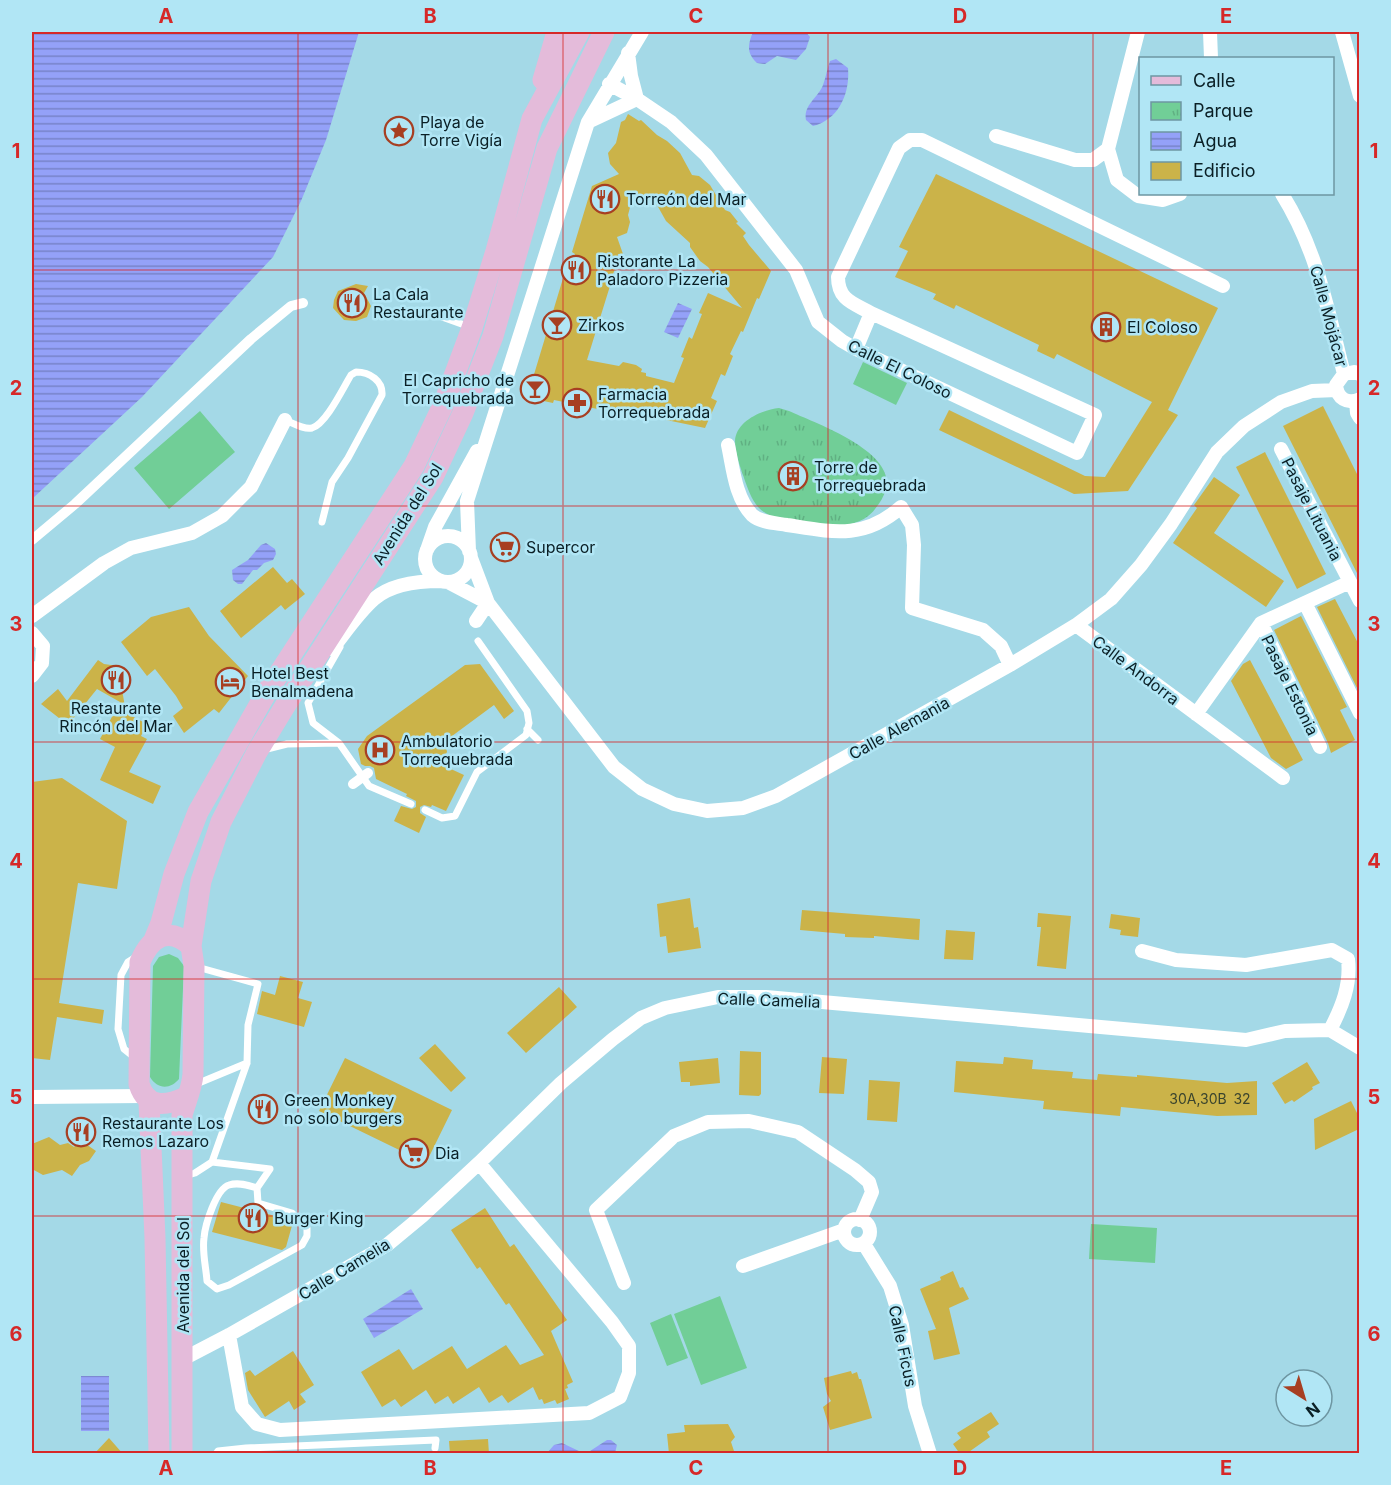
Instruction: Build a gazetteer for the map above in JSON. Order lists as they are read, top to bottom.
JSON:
{
  "streets": {
    "main road": ["Avenida del Sol"],
    "street": [
      "Calle Mojácar",
      "Calle El Coloso",
      "Pasaje Lituania",
      "Calle Andorra",
      "Pasaje Estonia",
      "Calle Alemania",
      "Calle Camelia",
      "Calle Ficus"
    ]
  },
  "crossings": [
    ["Avenida del Sol", "Calle Camelia"],
    ["Calle Andorra", "Pasaje Estonia"],
    ["Calle Andorra", "Calle Alemania"]
  ],
  "places": {
    "place": ["Playa de Torre Vigía"],
    "restaurant": [
      "Torreón del Mar",
      "Ristorante La Paladoro Pizzeria",
      "La Cala Restaurante",
      "Restaurante Rincón del Mar",
      "Green Monkey no solo burgers",
      "Restaurante Los Remos Lazaro",
      "Burger King"
    ],
    "bar": ["Zirkos", "El Capricho de Torrequebrada"],
    "building": ["El Coloso", "Torre de Torrequebrada"],
    "pharmacy": ["Farmacia Torrequebrada"],
    "supermarket": ["Supercor", "Dia"],
    "hotel": ["Hotel Best Benalmadena"],
    "hospital": ["Ambulatorio Torrequebrada"]
  },
  "house_numbers": ["30A,30B", "32"],
  "legend": [
    "Calle",
    "Parque",
    "Agua",
    "Edificio"
  ],
  "north": "bottom right",
  "grid": {
    "columns": [
      "A",
      "B",
      "C",
      "D",
      "E"
    ],
    "rows": [
      "1",
      "2",
      "3",
      "4",
      "5",
      "6"
    ]
  }
}
